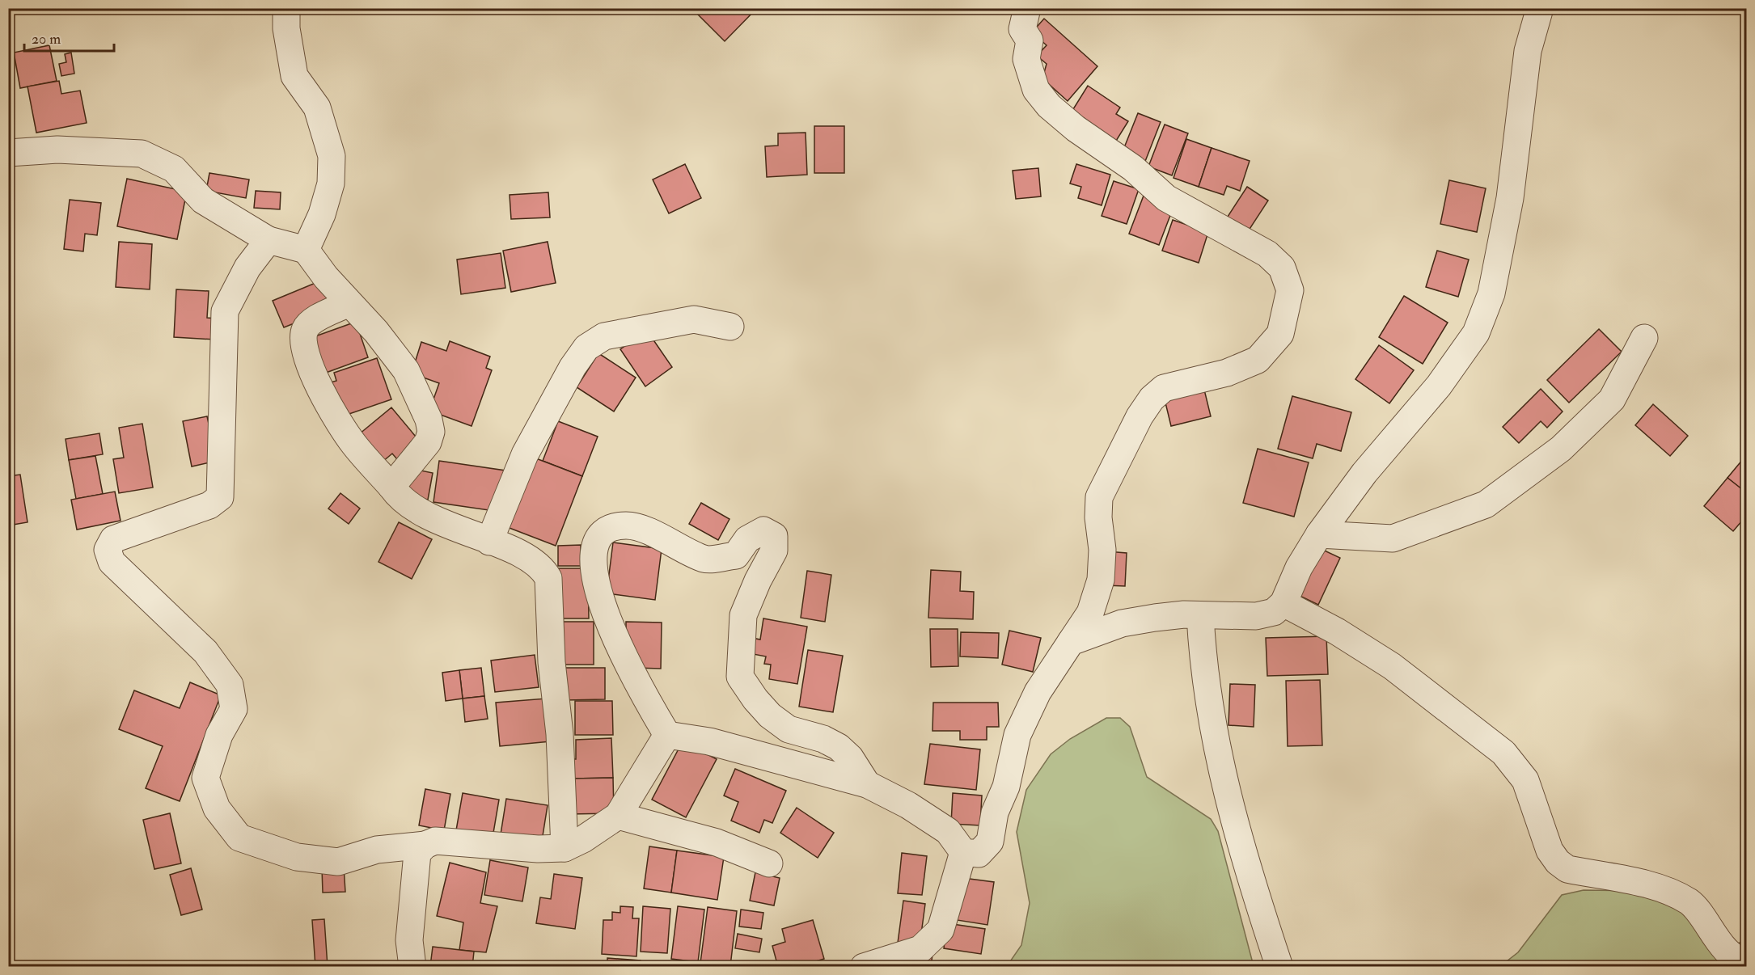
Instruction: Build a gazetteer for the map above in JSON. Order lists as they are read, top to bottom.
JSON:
{
  "scale_bar": "20 m"
}
